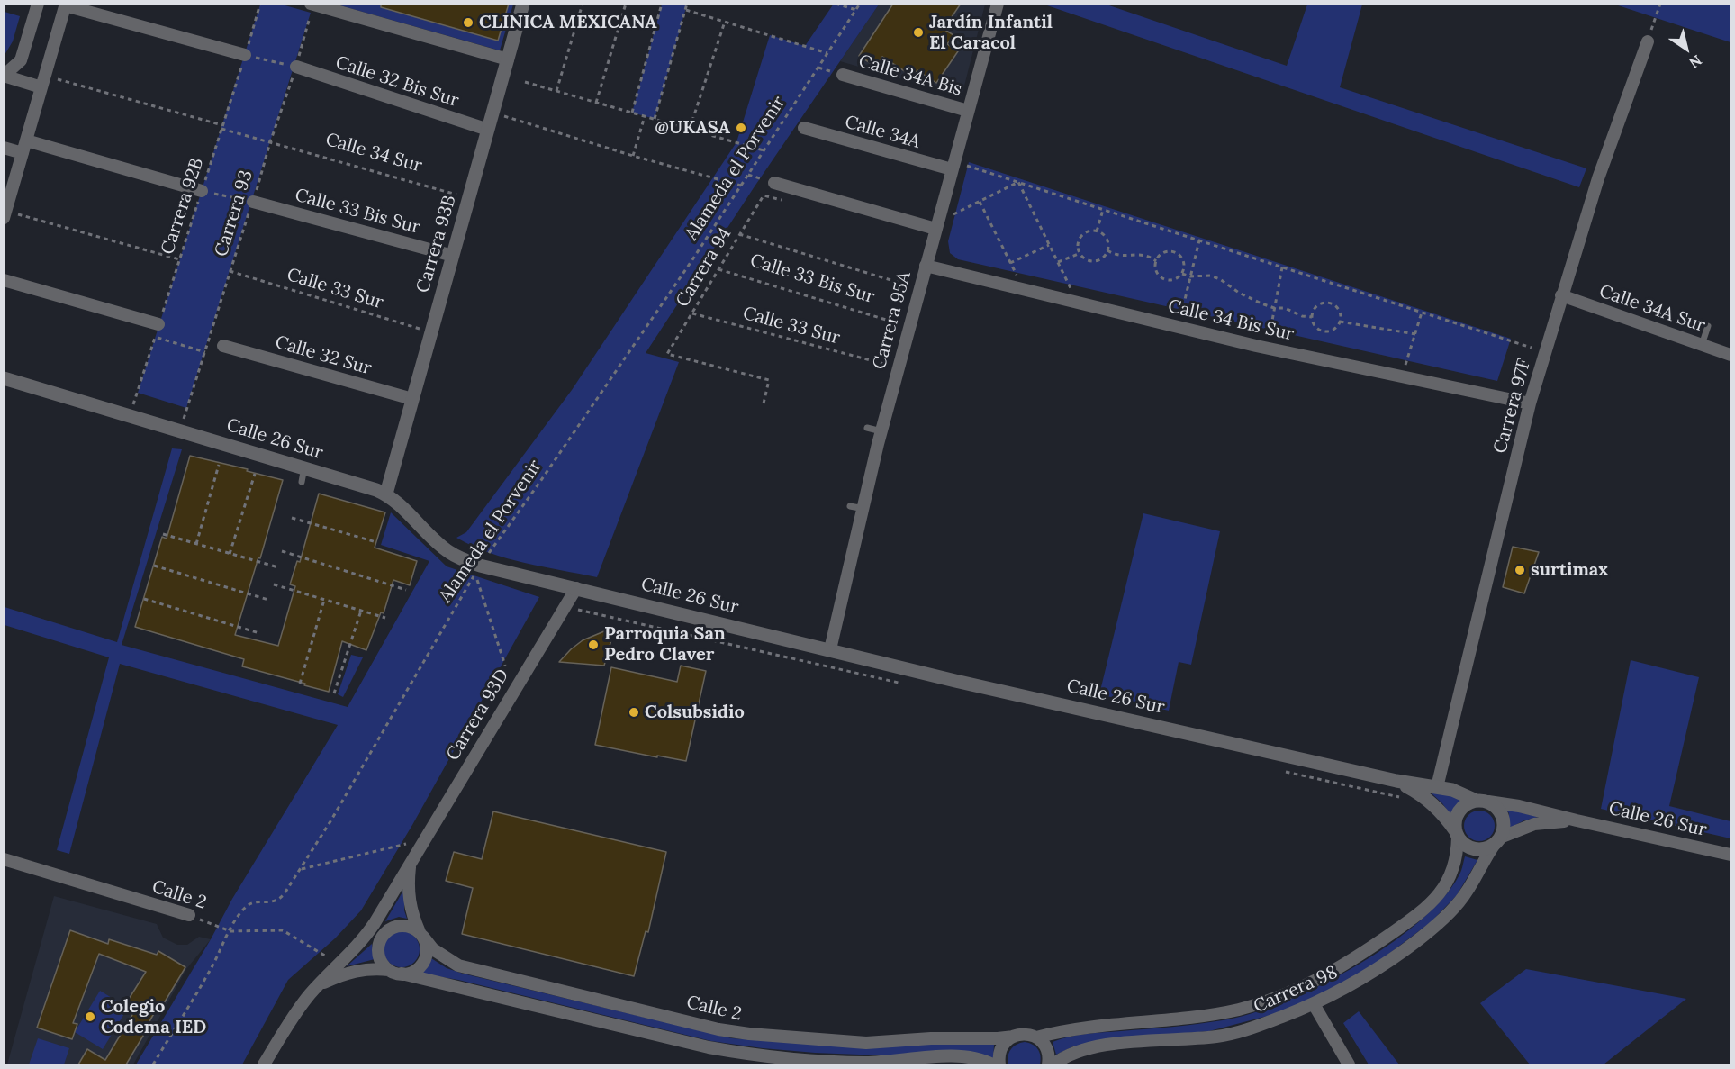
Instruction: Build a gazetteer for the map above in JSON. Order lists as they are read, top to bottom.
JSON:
{
  "streets": {
    "street": [
      "Calle 34A Bis",
      "Calle 32 Bis Sur",
      "Calle 34A",
      "Calle 33 Bis Sur",
      "Carrera 93B",
      "Calle 34A Sur",
      "Carrera 95A",
      "Calle 34 Bis Sur",
      "Calle 32 Sur",
      "Carrera 97F",
      "Calle 26 Sur",
      "Carrera 93D",
      "Calle 2",
      "Carrera 98"
    ],
    "path": [
      "Calle 34 Sur",
      "Alameda el Porvenir",
      "Carrera 92B",
      "Carrera 93",
      "Carrera 94",
      "Calle 33 Sur"
    ]
  },
  "crossings": [
    ["Calle 34A Bis", "Carrera 95A"],
    ["Calle 32 Bis Sur", "Carrera 93"],
    ["Calle 32 Bis Sur", "Carrera 93B"],
    ["Calle 34A", "Carrera 95A"],
    ["Calle 34 Sur", "Carrera 92B"],
    ["Calle 34 Sur", "Carrera 93"],
    ["Calle 34 Sur", "Carrera 93B"],
    ["Alameda el Porvenir", "Calle 26 Sur"],
    ["Alameda el Porvenir", "Calle 2"],
    ["Carrera 92B", "Calle 26 Sur"],
    ["Calle 33 Bis Sur", "Carrera 93"],
    ["Calle 33 Bis Sur", "Carrera 93B"],
    ["Calle 33 Bis Sur", "Carrera 94"],
    ["Carrera 93", "Calle 33 Sur"],
    ["Carrera 93", "Calle 26 Sur"],
    ["Carrera 93B", "Calle 33 Sur"],
    ["Carrera 93B", "Calle 32 Sur"],
    ["Carrera 93B", "Calle 26 Sur"],
    ["Carrera 94", "Calle 33 Sur"],
    ["Calle 34A Sur", "Carrera 97F"],
    ["Carrera 95A", "Calle 34 Bis Sur"],
    ["Carrera 95A", "Calle 26 Sur"],
    ["Calle 34 Bis Sur", "Carrera 97F"],
    ["Carrera 97F", "Calle 26 Sur"],
    ["Calle 26 Sur", "Carrera 93D"],
    ["Calle 26 Sur", "Carrera 98"],
    ["Carrera 93D", "Calle 2"],
    ["Calle 2", "Carrera 98"]
  ],
  "places": [
    "CLINICA MEXICANA",
    "Jardín Infantil El Caracol",
    "@UKASA",
    "surtimax",
    "Parroquia San Pedro Claver",
    "Colsubsidio",
    "Colegio Codema IED"
  ],
  "north": "bottom right"
}
